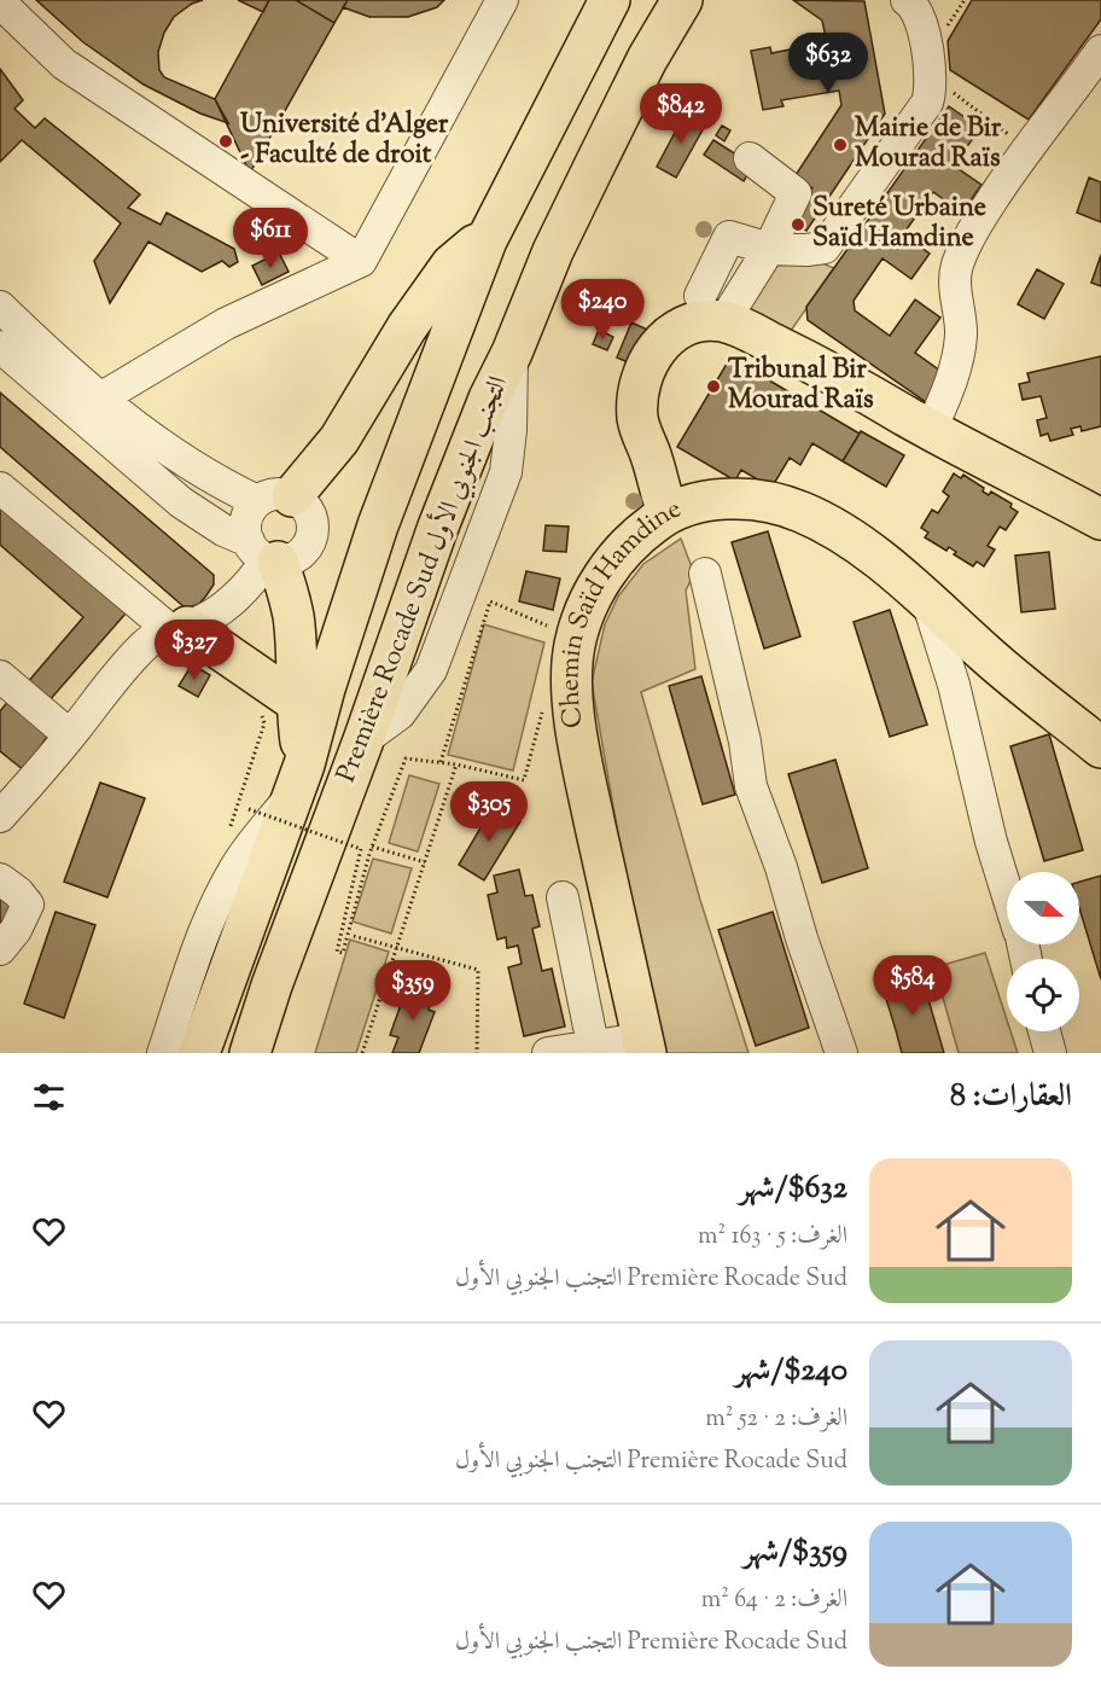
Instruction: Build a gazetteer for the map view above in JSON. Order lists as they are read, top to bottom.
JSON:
{
  "streets": {
    "main road": ["Première Rocade Sud التجنب الجنوبي الأول", "Chemin Saïd Hamdine"]
  },
  "places": [
    "Université d'Alger - Faculté de droit",
    "Mairie de Bir Mourad Raïs",
    "Sureté Urbaine Saïd Hamdine",
    "Tribunal Bir Mourad Raïs"
  ],
  "north": "right",
  "page": {
    "price": [
      "$632",
      "$842",
      "$611",
      "$240",
      "$327",
      "$305",
      "$584",
      "$359"
    ],
    "heading": "العقارات: 8",
    "list": [
      {
        "name": "$632/شهر",
        "note": "الغرف: 5 · 163 m² · Première Rocade Sud التجنب الجنوبي الأول"
      },
      {
        "name": "$240/شهر",
        "note": "الغرف: 2 · 52 m² · Première Rocade Sud التجنب الجنوبي الأول"
      },
      {
        "name": "$359/شهر",
        "note": "الغرف: 2 · 64 m² · Première Rocade Sud التجنب الجنوبي الأول"
      }
    ]
  }
}
